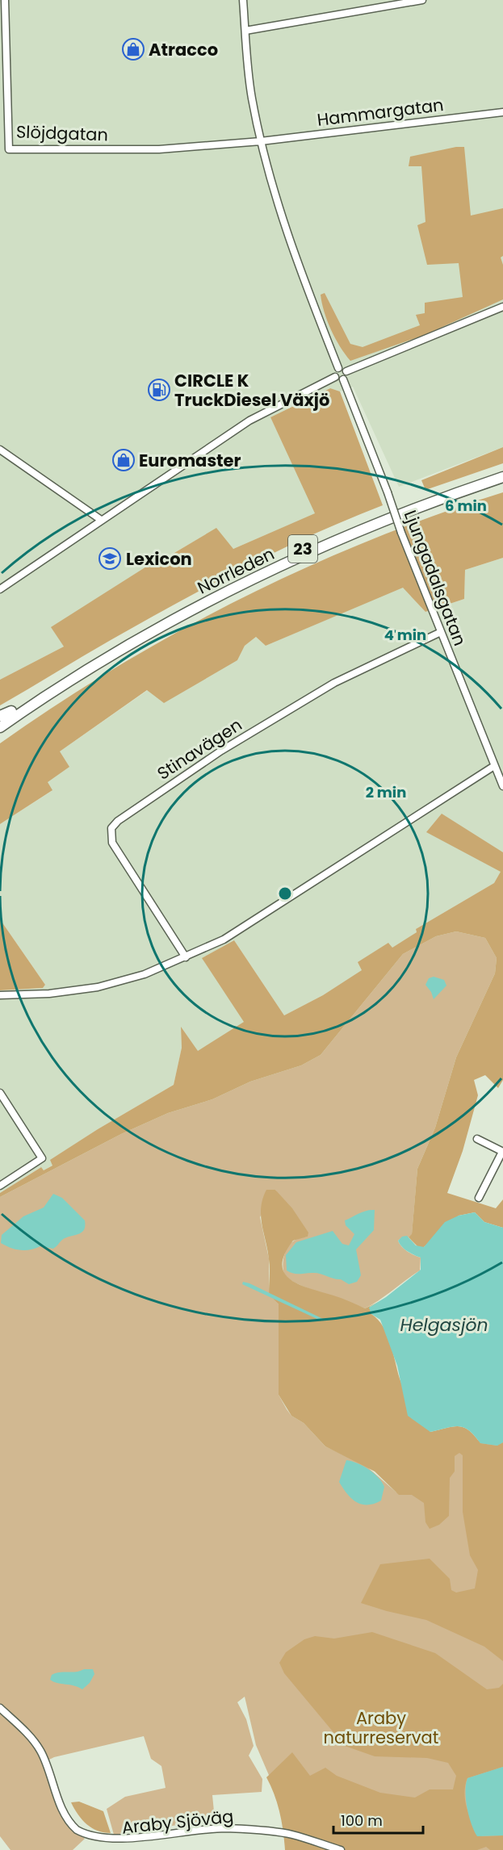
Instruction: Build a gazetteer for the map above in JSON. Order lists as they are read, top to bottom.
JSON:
{
  "streets": {
    "highway": ["23", "Norrleden"],
    "street": [
      "Hammargatan",
      "Slöjdgatan",
      "Ljungadalsgatan",
      "Stinavägen",
      "Araby Sjöväg"
    ]
  },
  "crossings": [
    ["Hammargatan", "Slöjdgatan"],
    ["Ljungadalsgatan", "Stinavägen"]
  ],
  "water": ["Helgasjön"],
  "parks": ["Araby naturreservat"],
  "places": {
    "shop": ["Atracco", "Euromaster"],
    "fuel station": ["CIRCLE K TruckDiesel Växjö"],
    "school or university": ["Lexicon"]
  },
  "scale_bar": "100 m",
  "rings": ["6 min", "4 min", "2 min"]
}
